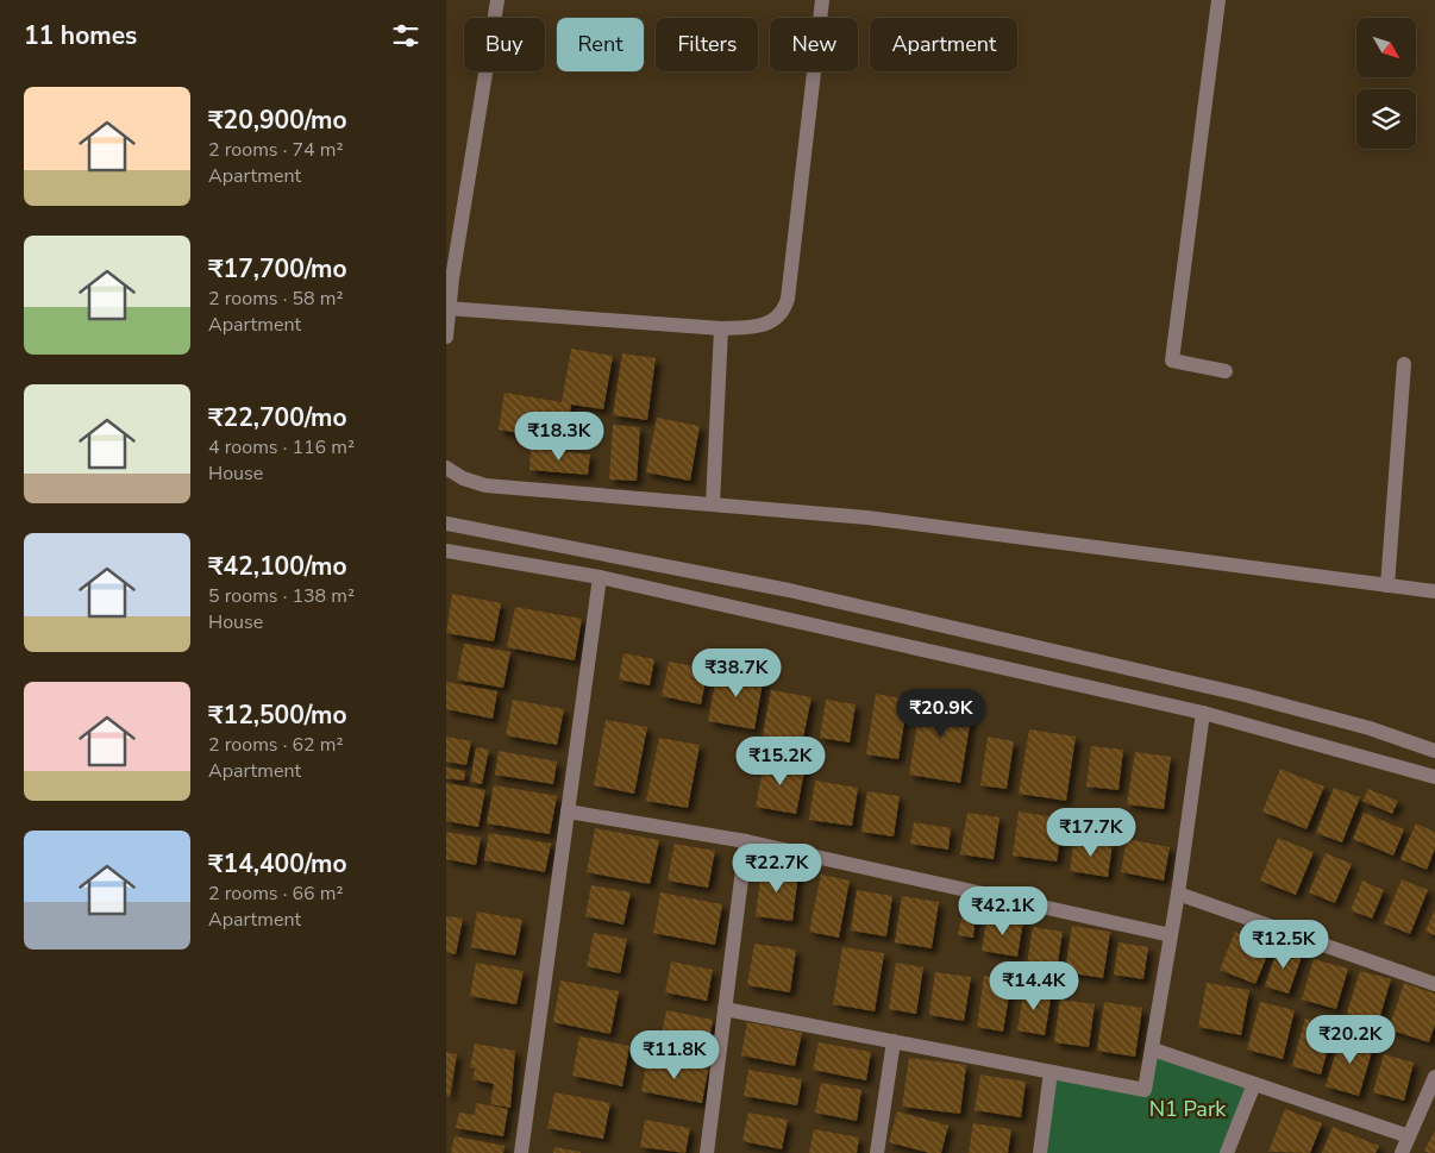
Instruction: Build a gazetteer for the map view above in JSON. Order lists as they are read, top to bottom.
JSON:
{
  "parks": ["N1 Park"],
  "north": "bottom right",
  "page": {
    "heading": "11 homes",
    "chip": [
      "Buy",
      "Rent",
      "Filters",
      "New",
      "Apartment"
    ],
    "list": [
      {
        "name": "₹20,900/mo",
        "note": "2 rooms · 74 m² · Apartment"
      },
      {
        "name": "₹17,700/mo",
        "note": "2 rooms · 58 m² · Apartment"
      },
      {
        "name": "₹22,700/mo",
        "note": "4 rooms · 116 m² · House"
      },
      {
        "name": "₹42,100/mo",
        "note": "5 rooms · 138 m² · House"
      },
      {
        "name": "₹12,500/mo",
        "note": "2 rooms · 62 m² · Apartment"
      },
      {
        "name": "₹14,400/mo",
        "note": "2 rooms · 66 m² · Apartment"
      }
    ],
    "price": [
      "₹18.3K",
      "₹38.7K",
      "₹20.9K",
      "₹15.2K",
      "₹17.7K",
      "₹22.7K",
      "₹42.1K",
      "₹12.5K",
      "₹14.4K",
      "₹20.2K",
      "₹11.8K"
    ]
  }
}
